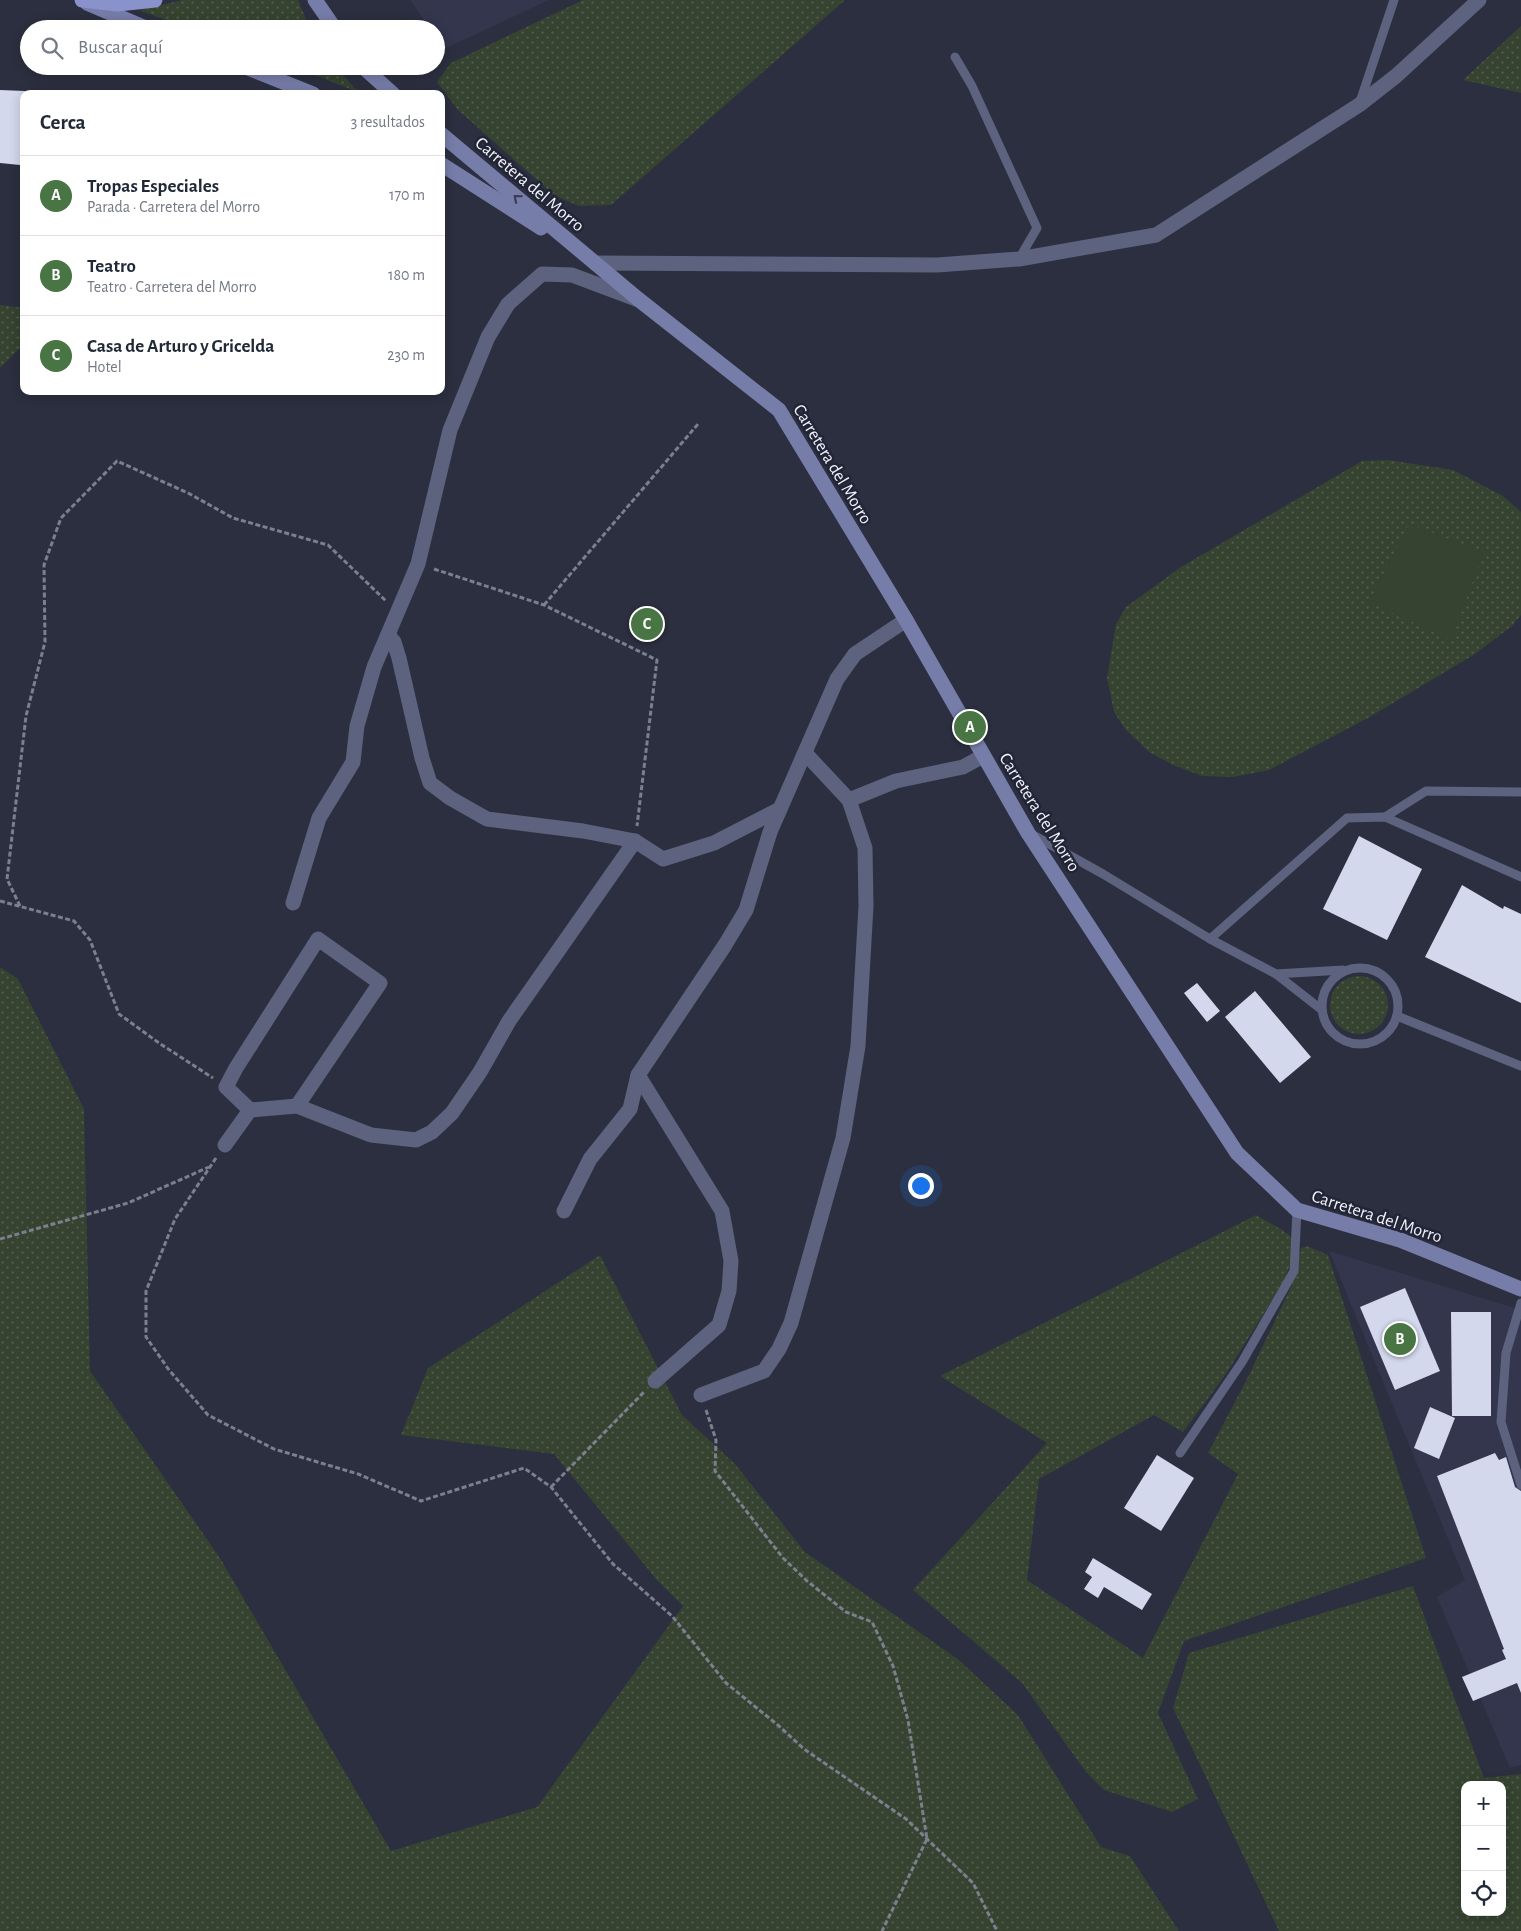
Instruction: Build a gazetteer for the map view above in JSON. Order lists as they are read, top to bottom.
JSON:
{
  "streets": {
    "main road": ["Carretera del Morro"]
  },
  "page": {
    "search": "Buscar aquí",
    "heading": ["Cerca", "3 resultados"],
    "list": [
      {
        "mark": "A",
        "name": "Tropas Especiales",
        "note": "Parada · Carretera del Morro",
        "value": "170 m"
      },
      {
        "mark": "B",
        "name": "Teatro",
        "note": "Teatro · Carretera del Morro",
        "value": "180 m"
      },
      {
        "mark": "C",
        "name": "Casa de Arturo y Gricelda",
        "note": "Hotel",
        "value": "230 m"
      }
    ],
    "pins": ["C", "A", "B"],
    "map_buttons": ["+", "−"]
  }
}
